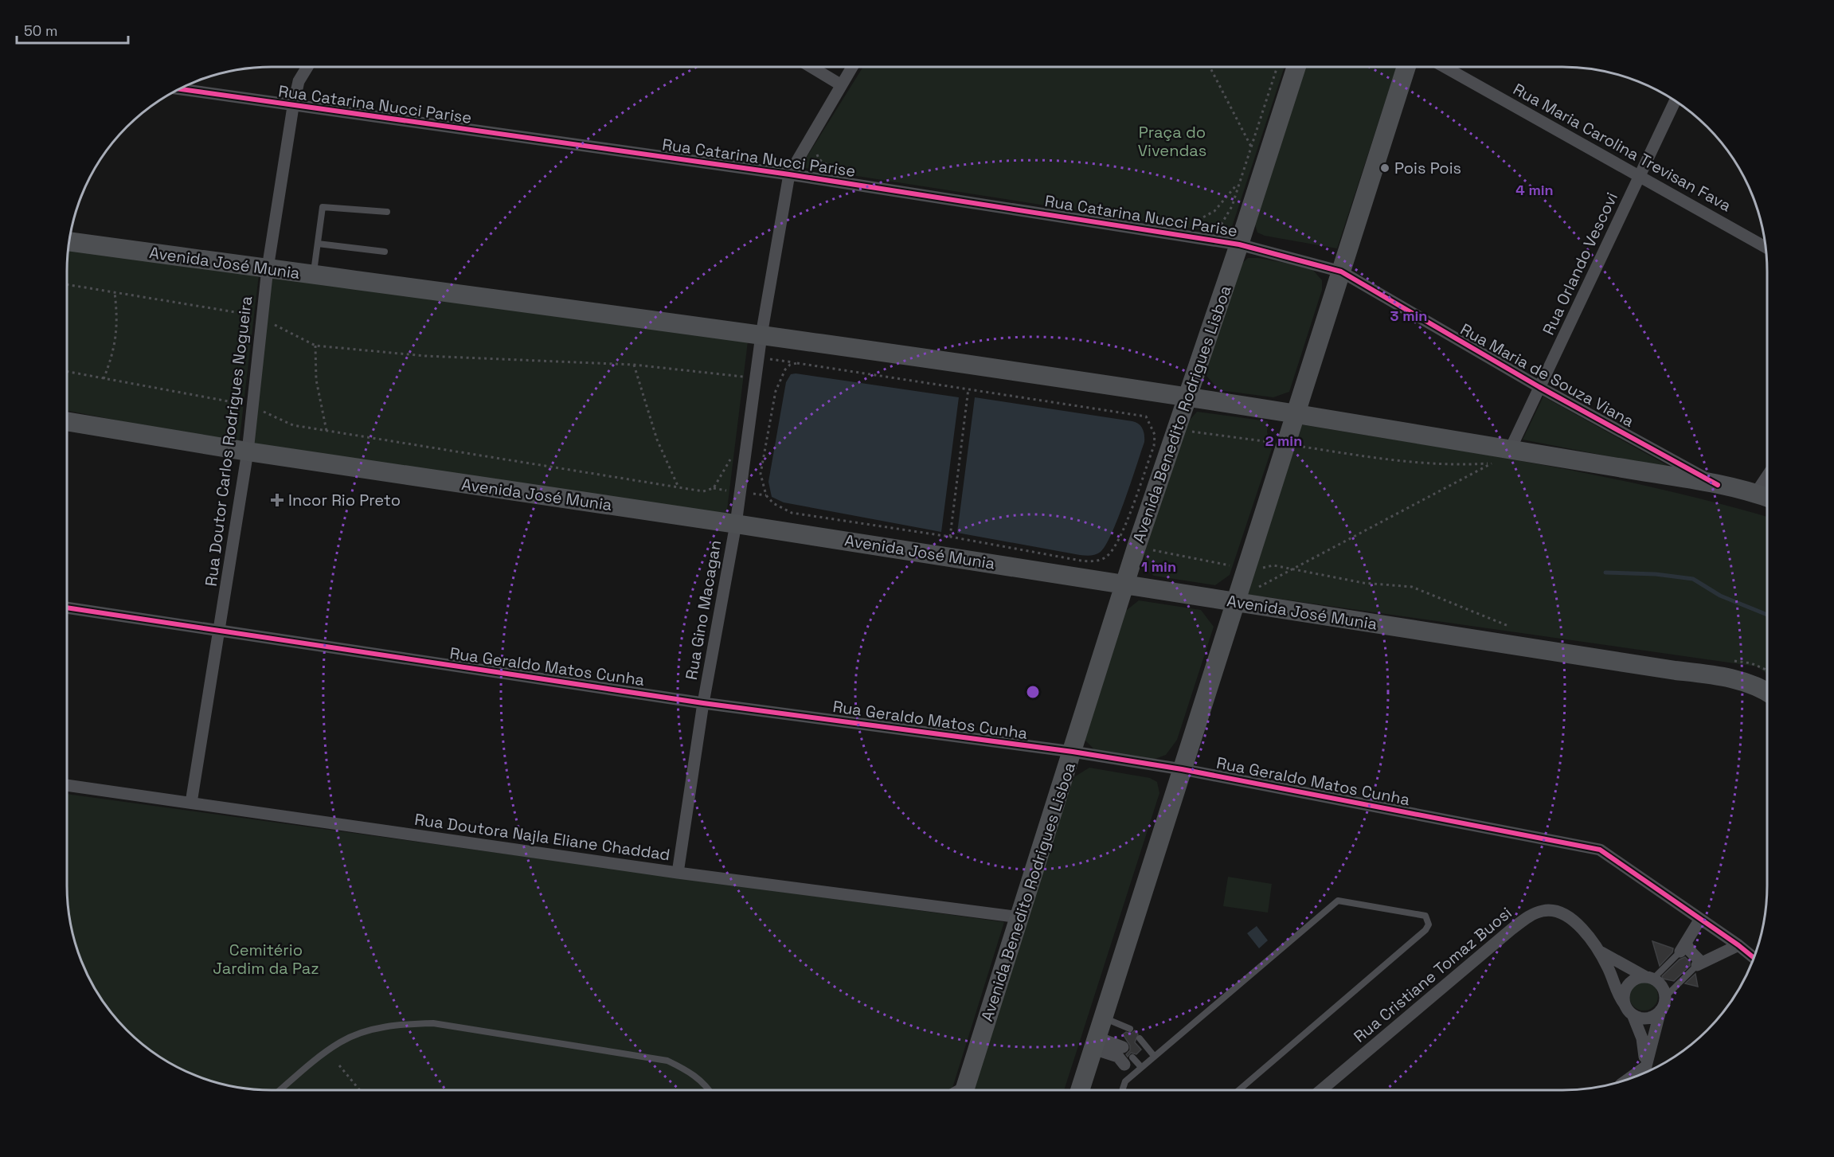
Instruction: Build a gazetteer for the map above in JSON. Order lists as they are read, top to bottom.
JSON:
{
  "streets": {
    "main road": ["Avenida José Munia", "Avenida Benedito Rodrigues Lisboa"],
    "street": [
      "Rua Catarina Nucci Parise",
      "Rua Maria Carolina Trevisan Fava",
      "Rua Orlando Vescovi",
      "Rua Maria de Souza Viana",
      "Rua Doutor Carlos Rodrigues Nogueira",
      "Rua Gino Macagan",
      "Rua Geraldo Matos Cunha",
      "Rua Doutora Najla Eliane Chaddad",
      "Rua Cristiane Tomaz Buosi"
    ]
  },
  "crossings": [
    ["Rua Catarina Nucci Parise", "Rua Maria de Souza Viana"],
    ["Rua Catarina Nucci Parise", "Avenida Benedito Rodrigues Lisboa"],
    ["Rua Catarina Nucci Parise", "Rua Doutor Carlos Rodrigues Nogueira"],
    ["Rua Catarina Nucci Parise", "Rua Gino Macagan"],
    ["Rua Maria Carolina Trevisan Fava", "Rua Orlando Vescovi"],
    ["Avenida José Munia", "Rua Orlando Vescovi"],
    ["Avenida José Munia", "Rua Maria de Souza Viana"],
    ["Avenida José Munia", "Avenida Benedito Rodrigues Lisboa"],
    ["Avenida José Munia", "Rua Doutor Carlos Rodrigues Nogueira"],
    ["Avenida José Munia", "Rua Gino Macagan"],
    ["Rua Orlando Vescovi", "Rua Maria de Souza Viana"],
    ["Avenida Benedito Rodrigues Lisboa", "Rua Geraldo Matos Cunha"],
    ["Avenida Benedito Rodrigues Lisboa", "Rua Doutora Najla Eliane Chaddad"],
    ["Rua Doutor Carlos Rodrigues Nogueira", "Rua Geraldo Matos Cunha"],
    ["Rua Doutor Carlos Rodrigues Nogueira", "Rua Doutora Najla Eliane Chaddad"],
    ["Rua Gino Macagan", "Rua Geraldo Matos Cunha"],
    ["Rua Gino Macagan", "Rua Doutora Najla Eliane Chaddad"]
  ],
  "parks": ["Praça do Vivendas", "Cemitério Jardim da Paz"],
  "places": {
    "other": ["Pois Pois"],
    "health": ["Incor Rio Preto"]
  },
  "scale_bar": "50 m",
  "rings": [
    "4 min",
    "3 min",
    "2 min",
    "1 min"
  ]
}
